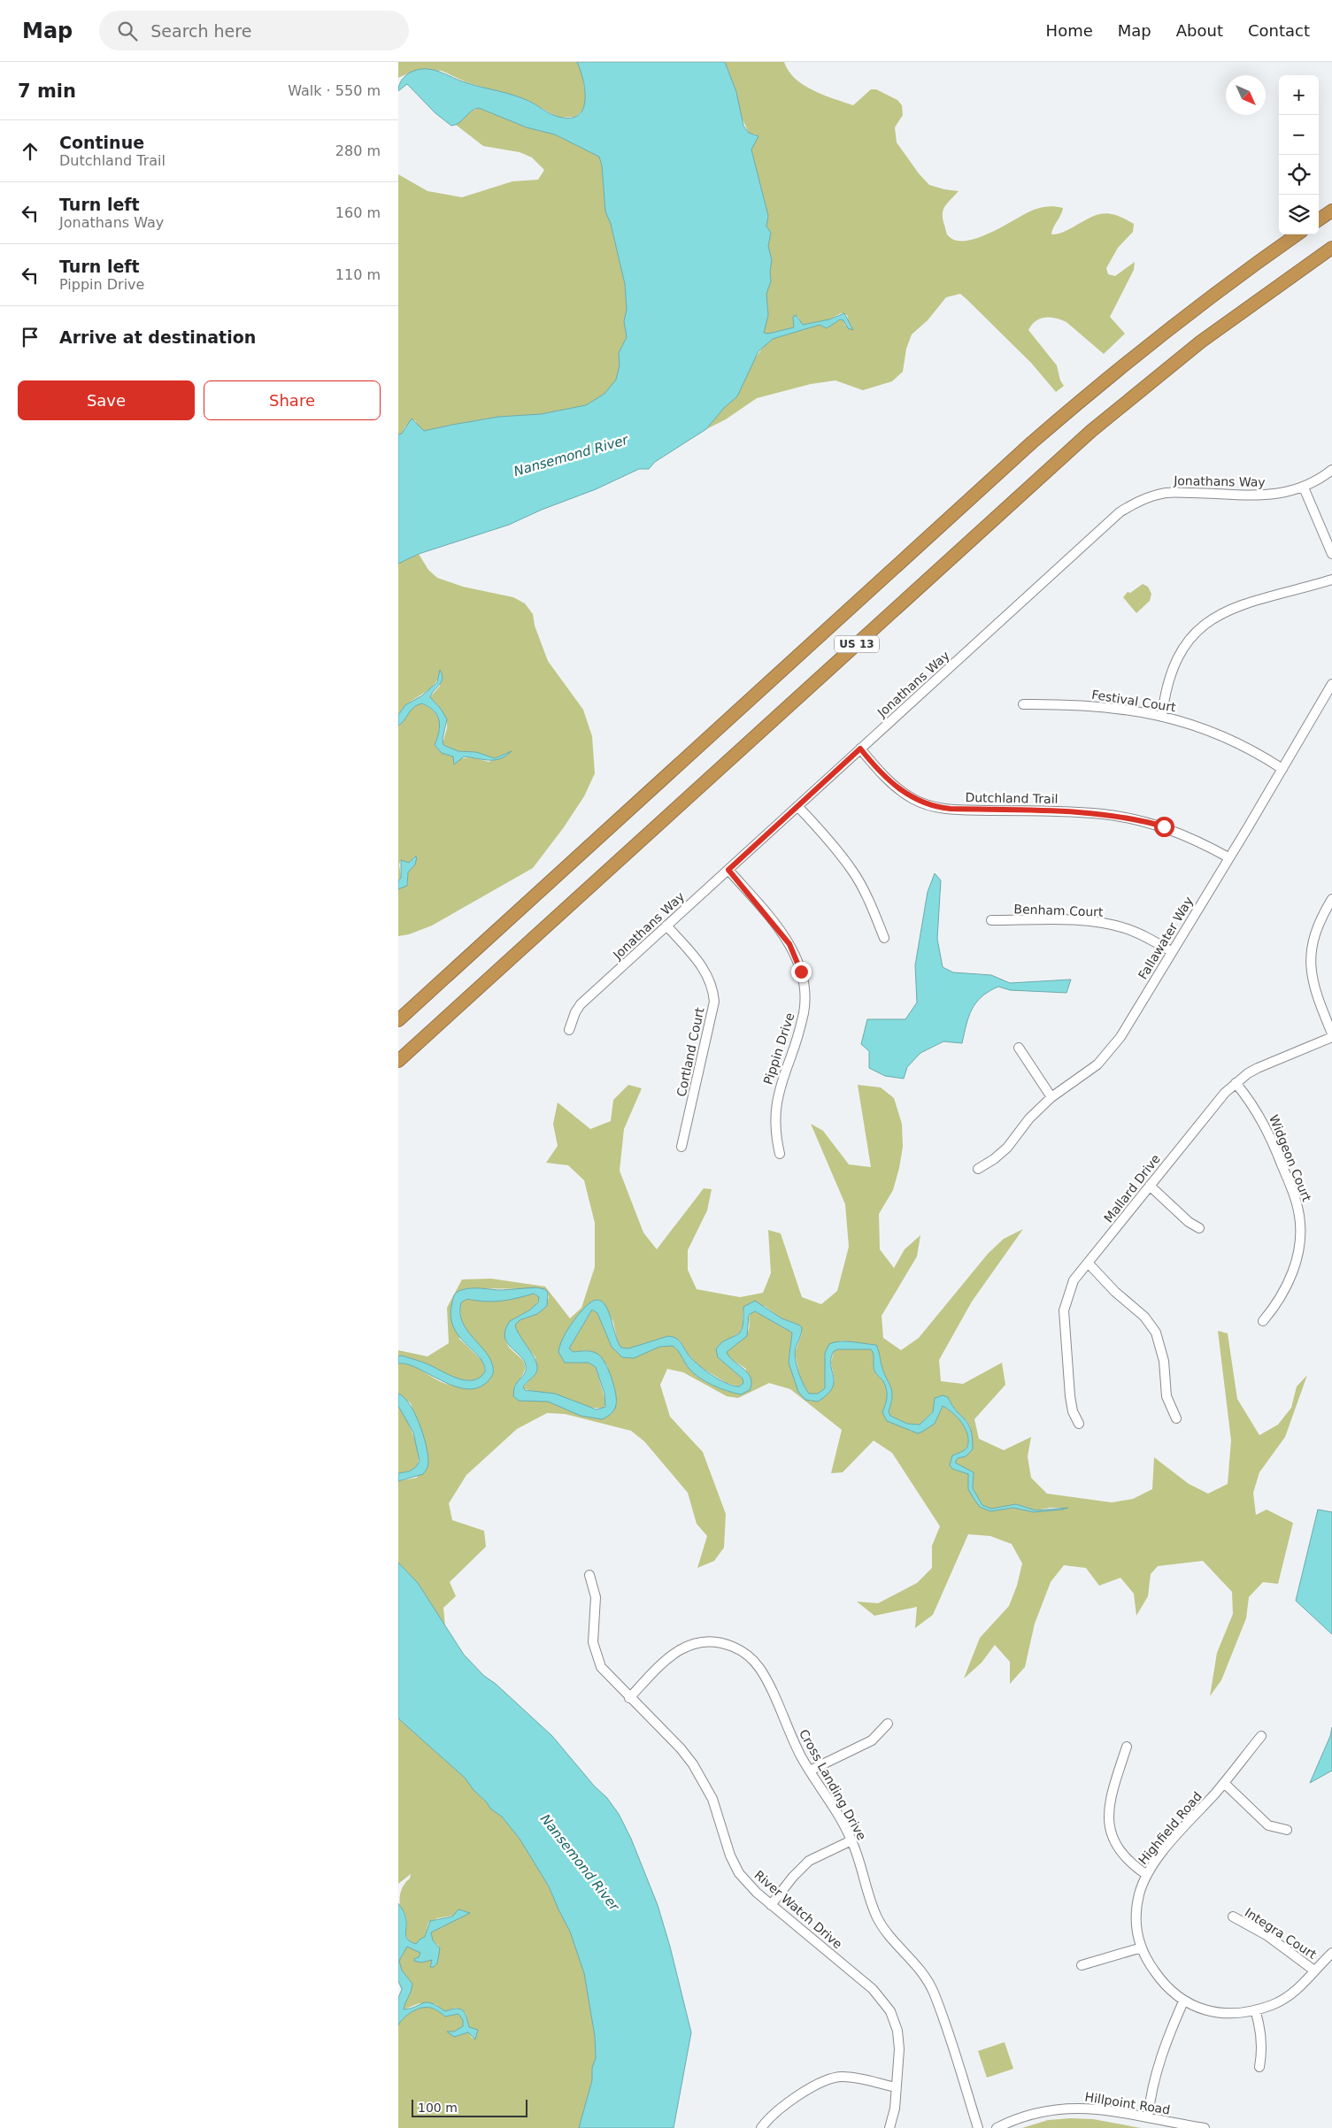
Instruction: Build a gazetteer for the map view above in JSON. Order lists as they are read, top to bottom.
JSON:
{
  "streets": {
    "highway": ["US 13"],
    "street": [
      "Jonathans Way",
      "Festival Court",
      "Dutchland Trail",
      "Benham Court",
      "Fallawater Way",
      "Pippin Drive",
      "Cortland Court",
      "Widgeon Court",
      "Mallard Drive",
      "Cross Landing Drive",
      "Highfield Road",
      "River Watch Drive",
      "Integra Court",
      "Hillpoint Road"
    ]
  },
  "crossings": [
    ["Jonathans Way", "Dutchland Trail"],
    ["Jonathans Way", "Pippin Drive"],
    ["Jonathans Way", "Cortland Court"],
    ["Festival Court", "Fallawater Way"],
    ["Dutchland Trail", "Fallawater Way"],
    ["Benham Court", "Fallawater Way"],
    ["Widgeon Court", "Mallard Drive"],
    ["Cross Landing Drive", "River Watch Drive"],
    ["Highfield Road", "Integra Court"]
  ],
  "water": ["Nansemond River"],
  "scale_bar": "100 m",
  "north": "bottom right",
  "page": {
    "header": "Map",
    "search": "Search here",
    "nav": [
      "Home",
      "Map",
      "About",
      "Contact"
    ],
    "heading": ["7 min", "Walk · 550 m"],
    "map_buttons": ["+", "−"],
    "list": [
      ["Continue", "Dutchland Trail", "280 m"],
      ["Turn left", "Jonathans Way", "160 m"],
      ["Turn left", "Pippin Drive", "110 m"],
      "Arrive at destination"
    ],
    "buttons": ["Save", "Share"],
    "scale": "100 m"
  }
}
